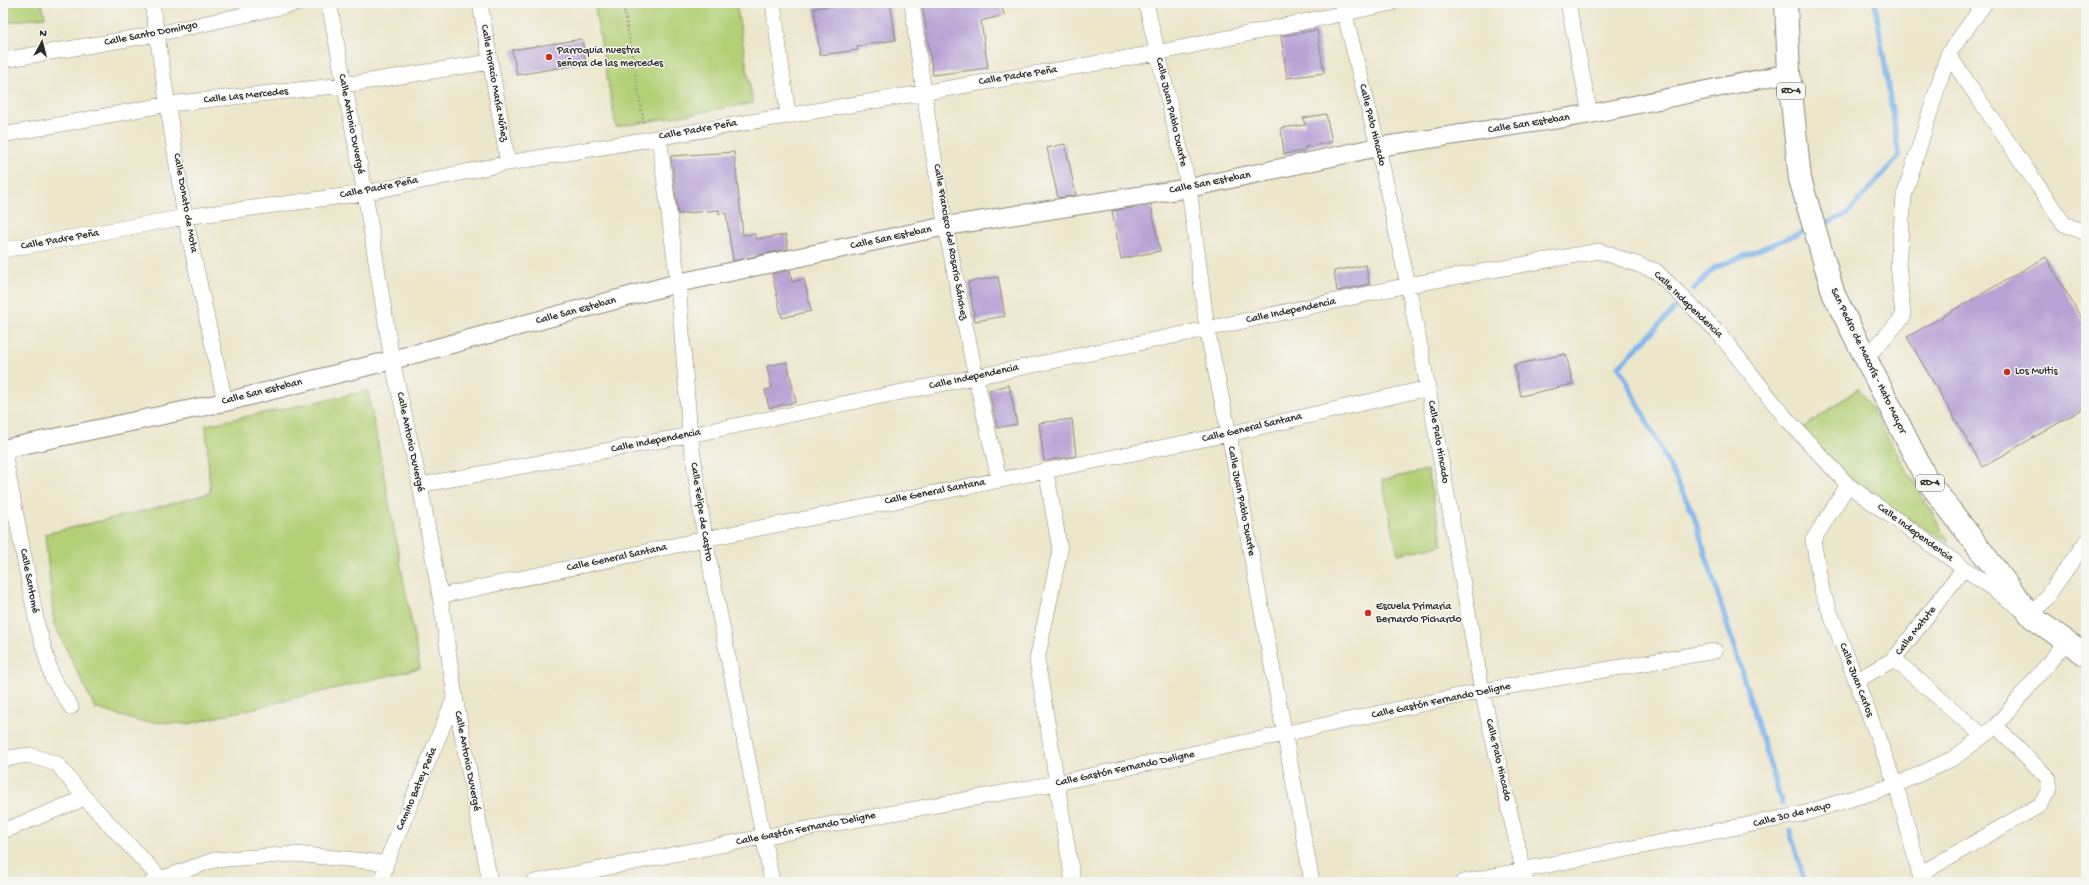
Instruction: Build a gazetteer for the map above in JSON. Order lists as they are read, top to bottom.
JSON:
{
  "streets": {
    "main road": ["RD-4", "San Pedro de Macorís - Hato Mayor"],
    "street": [
      "Calle Santo Domingo",
      "Calle Padre Peña",
      "Calle Horacio María Núñez",
      "Calle Las Mercedes",
      "Calle Juan Pablo Duarte",
      "Calle Antonio Duvergé",
      "Calle San Esteban",
      "Calle Palo Hincado",
      "Calle Donato de Mota",
      "Calle Francisco del Rosario Sánchez",
      "Calle Independencia",
      "Calle General Santana",
      "Calle Felipe de Castro",
      "Calle Santomé",
      "Calle Matute",
      "Calle Juan Carlos",
      "Calle Gastón Fernando Deligne",
      "Camino Batey Peña",
      "Calle 30 de Mayo"
    ]
  },
  "crossings": [
    ["Calle Santo Domingo", "Calle Donato de Mota"],
    ["Calle Padre Peña", "Calle Horacio María Núñez"],
    ["Calle Padre Peña", "Calle Juan Pablo Duarte"],
    ["Calle Padre Peña", "Calle Antonio Duvergé"],
    ["Calle Padre Peña", "Calle Palo Hincado"],
    ["Calle Padre Peña", "Calle Donato de Mota"],
    ["Calle Padre Peña", "Calle Francisco del Rosario Sánchez"],
    ["Calle Padre Peña", "Calle Felipe de Castro"],
    ["Calle Horacio María Núñez", "Calle Las Mercedes"],
    ["Calle Las Mercedes", "Calle Antonio Duvergé"],
    ["Calle Las Mercedes", "Calle Donato de Mota"],
    ["Calle Juan Pablo Duarte", "Calle San Esteban"],
    ["Calle Juan Pablo Duarte", "Calle Independencia"],
    ["Calle Juan Pablo Duarte", "Calle General Santana"],
    ["Calle Juan Pablo Duarte", "Calle Gastón Fernando Deligne"],
    ["Calle Antonio Duvergé", "Calle San Esteban"],
    ["Calle Antonio Duvergé", "Calle Independencia"],
    ["Calle Antonio Duvergé", "Calle General Santana"],
    ["Calle Antonio Duvergé", "Camino Batey Peña"],
    ["Calle San Esteban", "Calle Palo Hincado"],
    ["Calle San Esteban", "Calle Donato de Mota"],
    ["Calle San Esteban", "Calle Francisco del Rosario Sánchez"],
    ["Calle San Esteban", "San Pedro de Macorís - Hato Mayor"],
    ["Calle San Esteban", "Calle Felipe de Castro"],
    ["Calle San Esteban", "Calle Santomé"],
    ["Calle Palo Hincado", "Calle Independencia"],
    ["Calle Palo Hincado", "Calle General Santana"],
    ["Calle Palo Hincado", "Calle Gastón Fernando Deligne"],
    ["Calle Palo Hincado", "Calle 30 de Mayo"],
    ["Calle Francisco del Rosario Sánchez", "Calle Independencia"],
    ["Calle Francisco del Rosario Sánchez", "Calle General Santana"],
    ["Calle Independencia", "San Pedro de Macorís - Hato Mayor"],
    ["Calle Independencia", "Calle Felipe de Castro"],
    ["Calle Independencia", "Calle Matute"],
    ["Calle Independencia", "Calle Juan Carlos"],
    ["San Pedro de Macorís - Hato Mayor", "Calle 30 de Mayo"],
    ["Calle General Santana", "Calle Felipe de Castro"],
    ["Calle Felipe de Castro", "Calle Gastón Fernando Deligne"],
    ["Calle Matute", "Calle Juan Carlos"],
    ["Calle Juan Carlos", "Calle 30 de Mayo"]
  ],
  "places": ["Parroquia nuestra señora de las mercedes", "Los Multis", "Escuela Primaria Bernardo Pichardo"],
  "north": "top"
}
